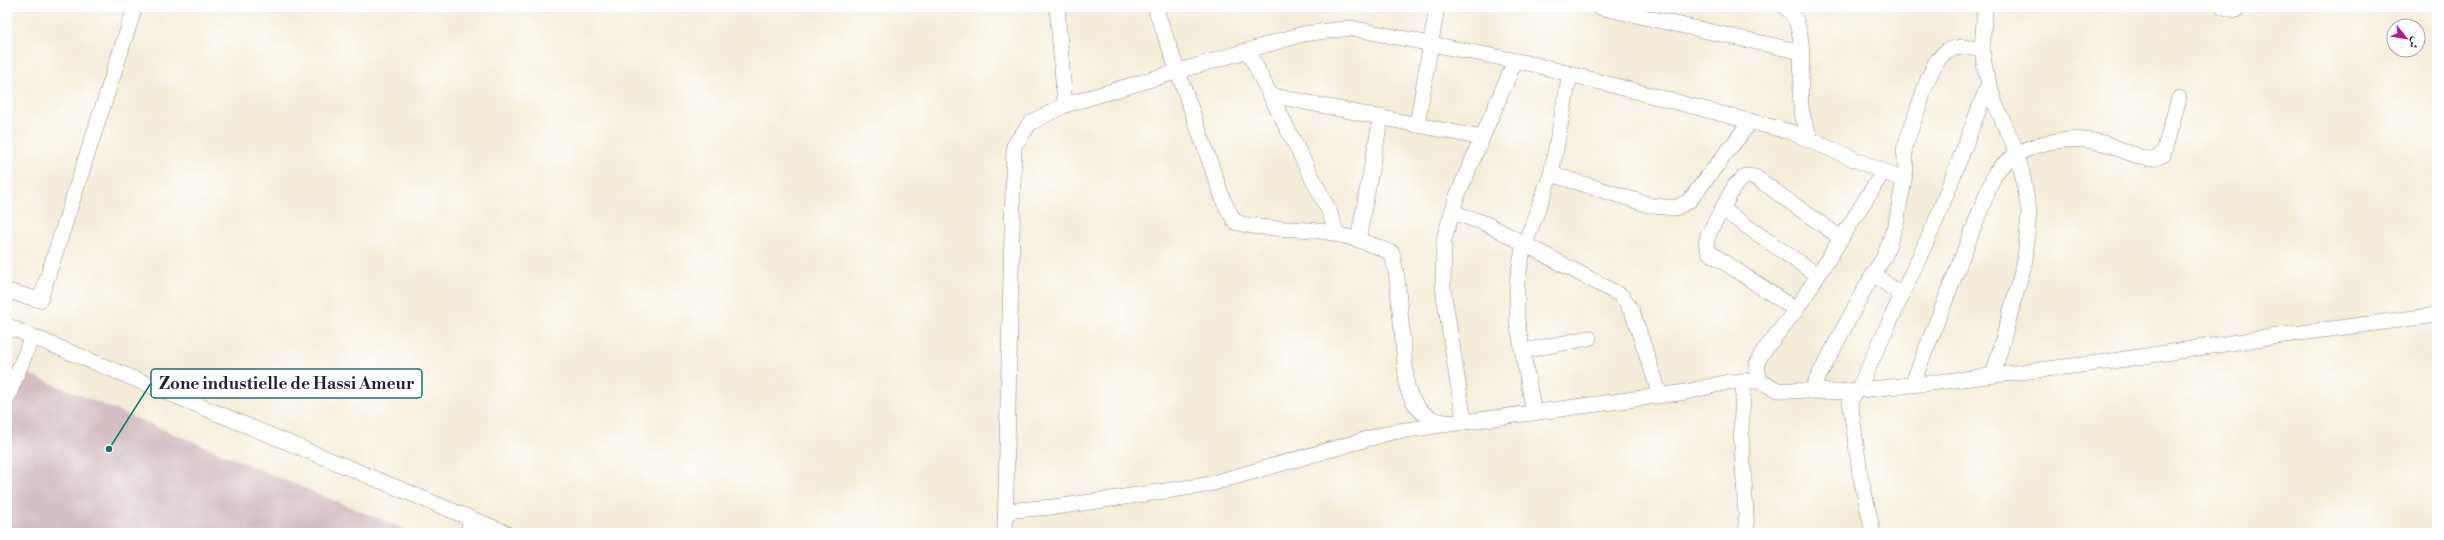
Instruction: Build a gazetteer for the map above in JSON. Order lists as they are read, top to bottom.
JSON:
{
  "places": ["Zone industielle de Hassi Ameur"],
  "north": "bottom right"
}
